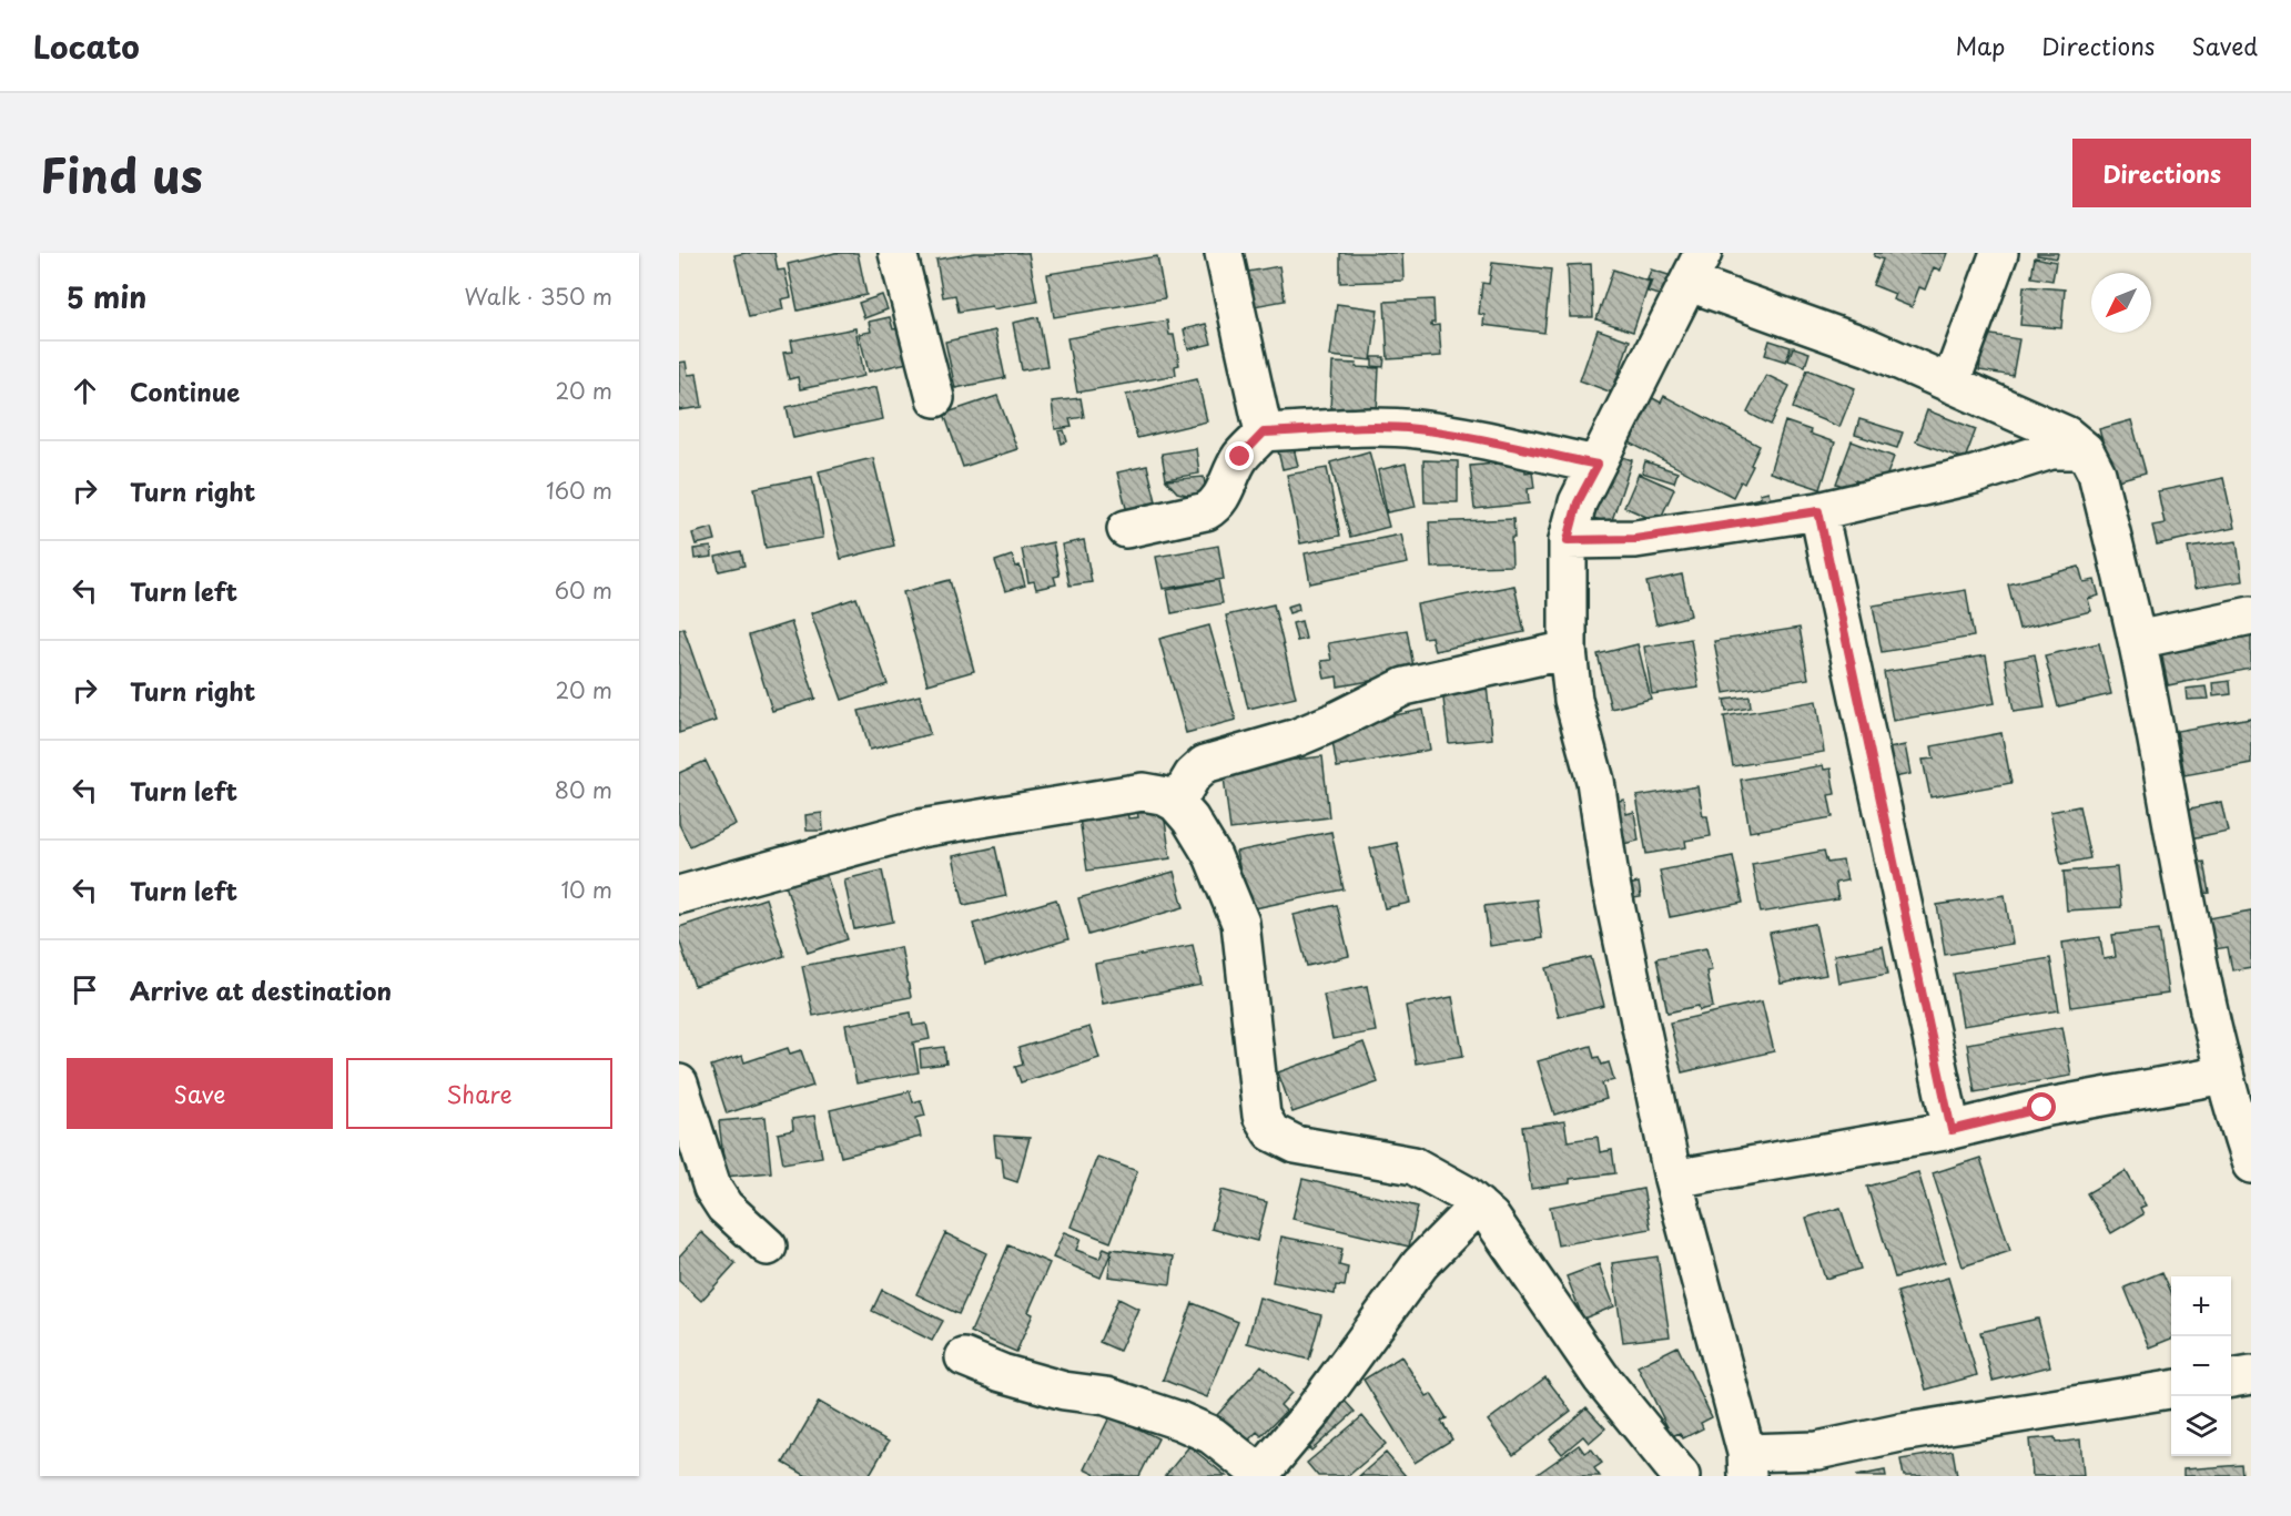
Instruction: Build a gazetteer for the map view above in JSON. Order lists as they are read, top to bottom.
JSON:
{
  "north": "bottom left",
  "page": {
    "header": "Locato",
    "nav": ["Map", "Directions", "Saved"],
    "title": "Find us",
    "buttons": [
      "Directions",
      ["Save", "Share"]
    ],
    "heading": ["5 min", "Walk · 350 m"],
    "list": [
      ["Continue", "20 m"],
      ["Turn right", "160 m"],
      ["Turn left", "60 m"],
      ["Turn right", "20 m"],
      ["Turn left", "80 m"],
      ["Turn left", "10 m"],
      "Arrive at destination"
    ],
    "map_buttons": ["+", "−"]
  }
}
